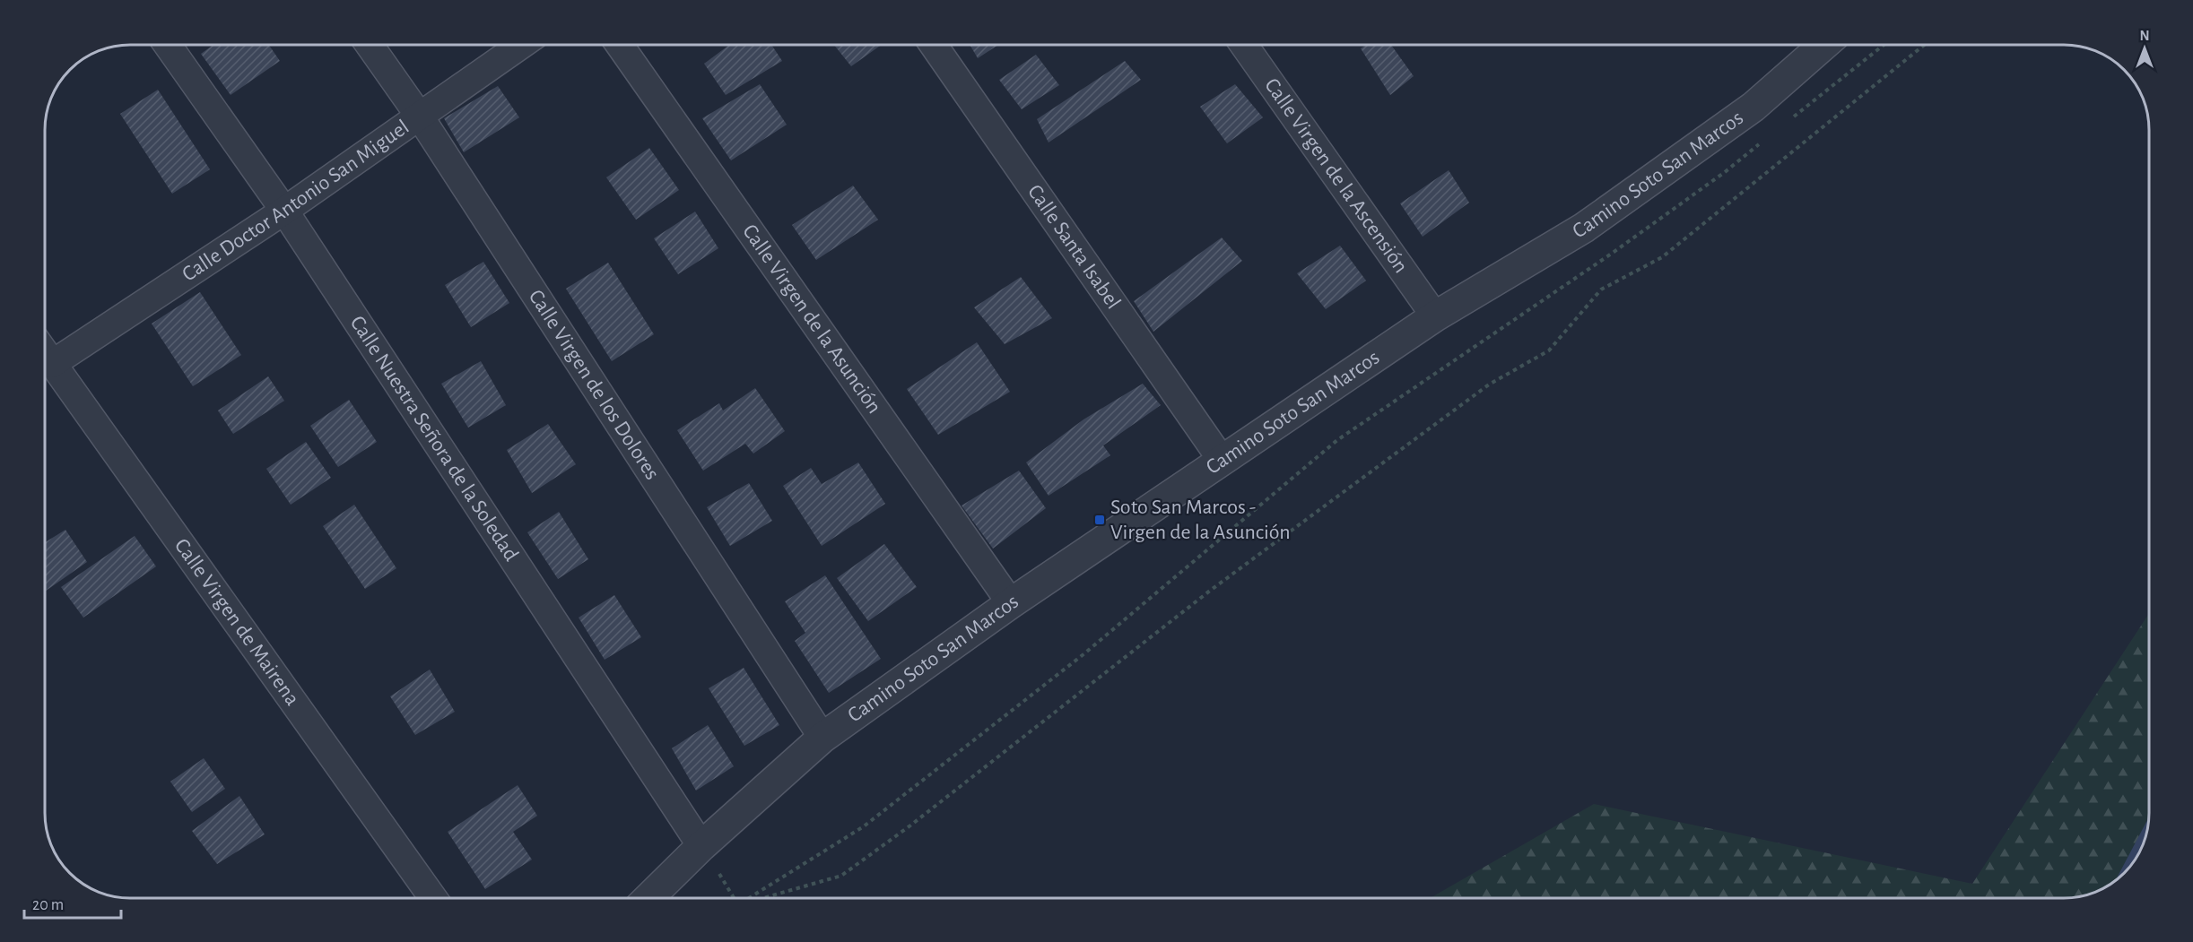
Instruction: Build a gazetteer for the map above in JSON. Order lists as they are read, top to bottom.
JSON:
{
  "streets": {
    "street": [
      "Camino Soto San Marcos",
      "Calle Virgen de la Ascensión",
      "Calle Doctor Antonio San Miguel",
      "Calle Santa Isabel",
      "Calle Virgen de la Asunción",
      "Calle Virgen de los Dolores",
      "Calle Nuestra Señora de la Soledad",
      "Calle Virgen de Mairena"
    ]
  },
  "crossings": [
    ["Camino Soto San Marcos", "Calle Virgen de la Ascensión"],
    ["Camino Soto San Marcos", "Calle Santa Isabel"],
    ["Camino Soto San Marcos", "Calle Virgen de la Asunción"],
    ["Camino Soto San Marcos", "Calle Virgen de los Dolores"],
    ["Camino Soto San Marcos", "Calle Nuestra Señora de la Soledad"],
    ["Calle Doctor Antonio San Miguel", "Calle Virgen de los Dolores"],
    ["Calle Doctor Antonio San Miguel", "Calle Nuestra Señora de la Soledad"],
    ["Calle Doctor Antonio San Miguel", "Calle Virgen de Mairena"]
  ],
  "places": {
    "transit": ["Soto San Marcos - Virgen de la Asunción"]
  },
  "scale_bar": "20 m",
  "north": "top"
}
